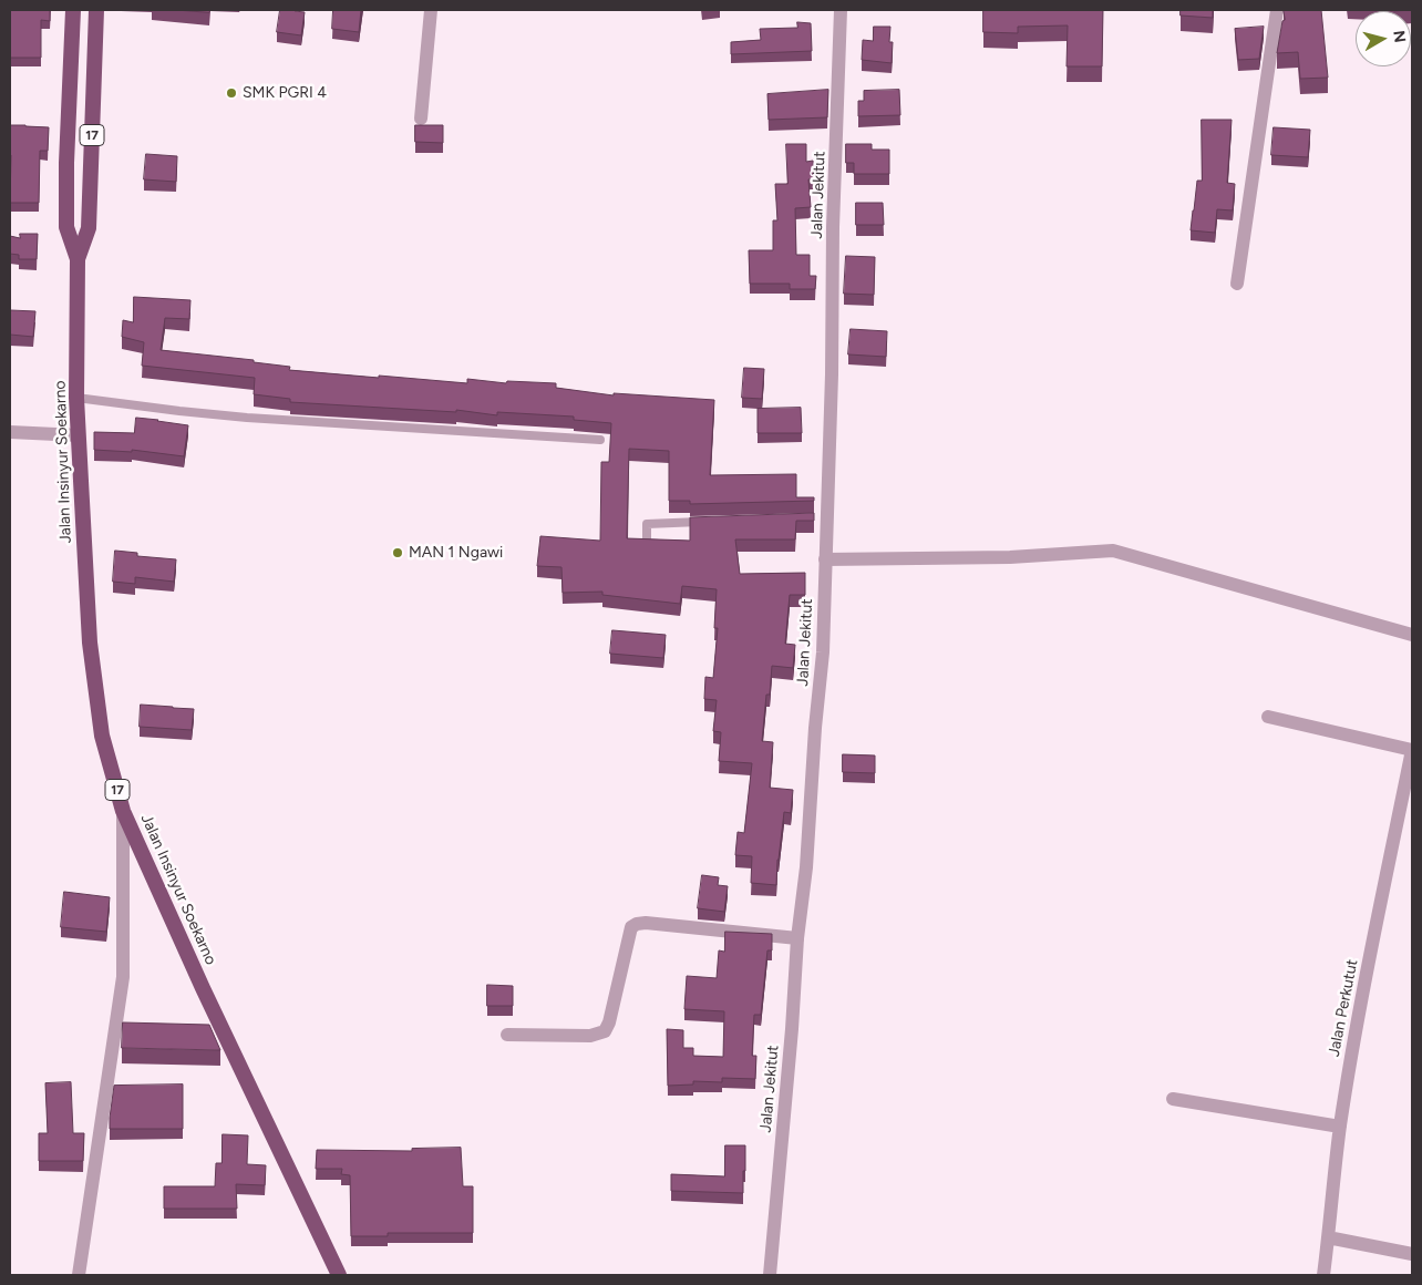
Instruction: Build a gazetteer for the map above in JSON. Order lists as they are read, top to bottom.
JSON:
{
  "streets": {
    "highway": ["17", "Jalan Insinyur Soekarno"],
    "street": ["Jalan Jekitut", "Jalan Perkutut"]
  },
  "places": ["SMK PGRI 4", "MAN 1 Ngawi"],
  "north": "right"
}
